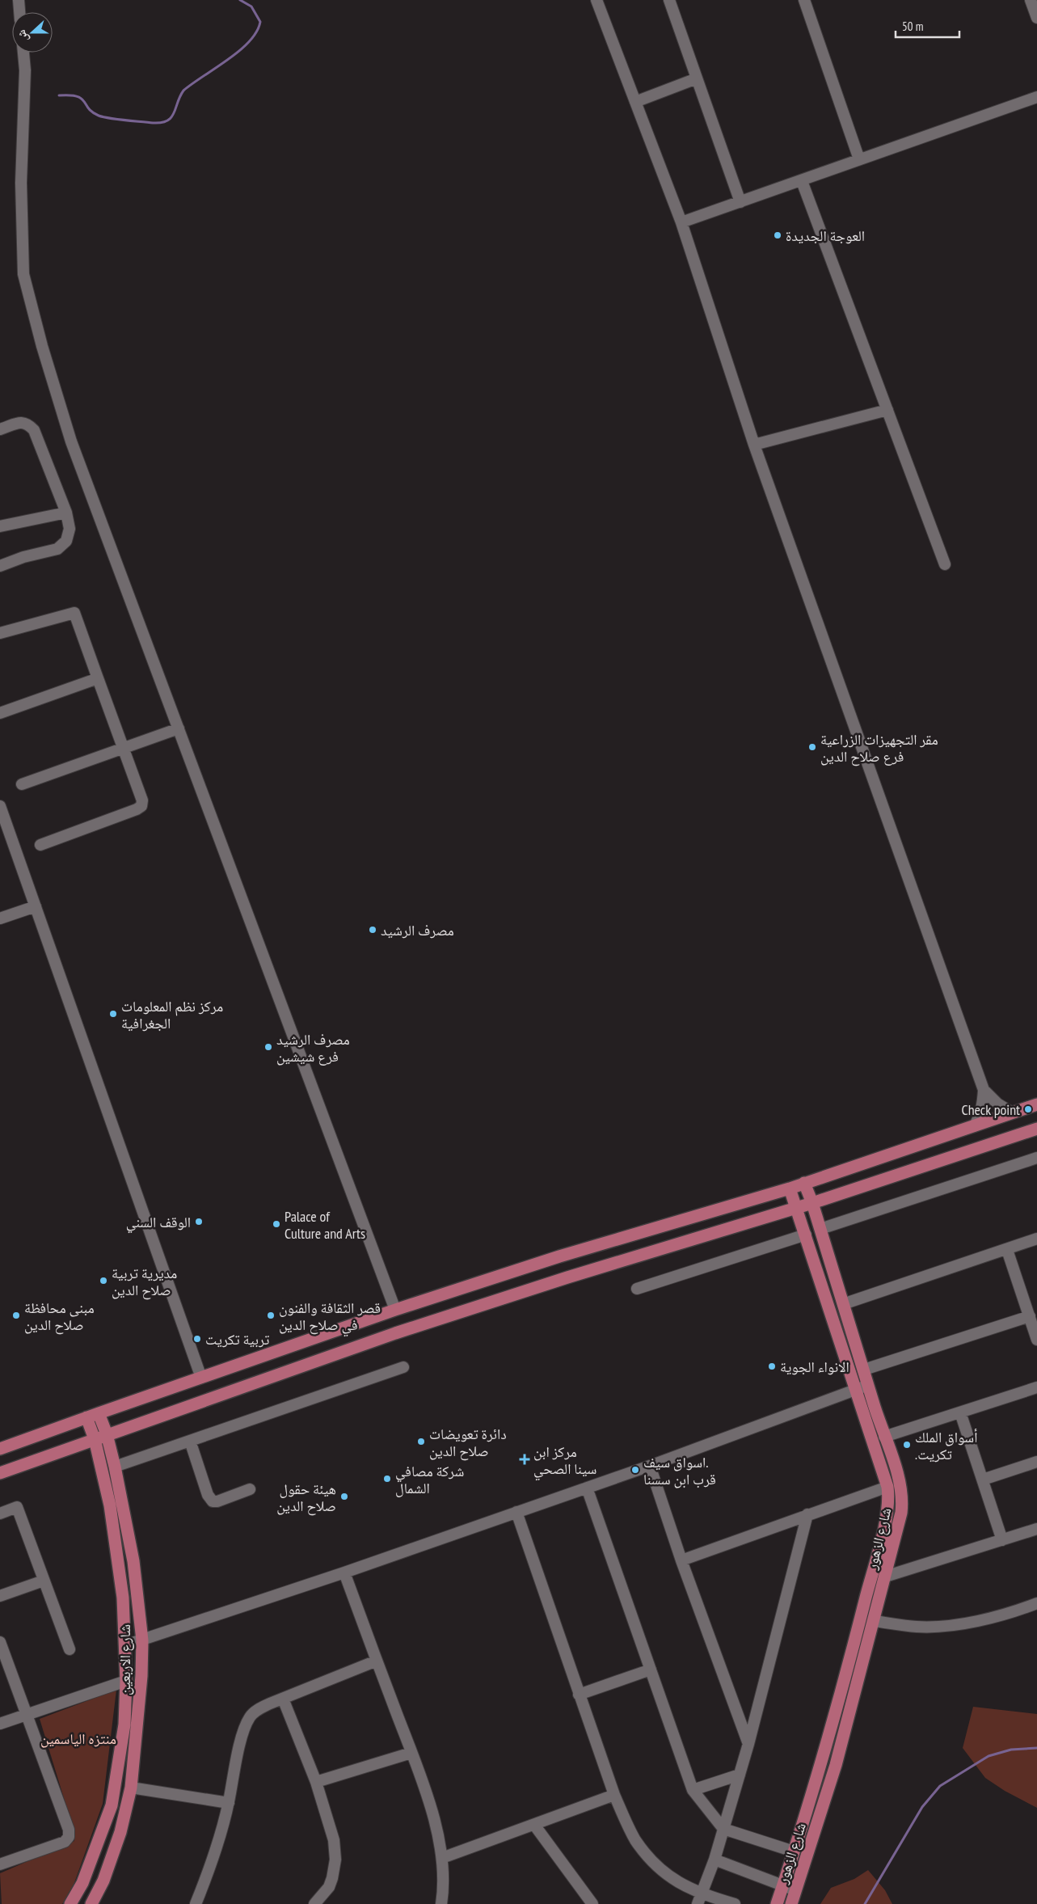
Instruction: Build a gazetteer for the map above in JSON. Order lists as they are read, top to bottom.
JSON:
{
  "streets": {
    "main road": ["شارع الزهور", "شارع الاربعين"]
  },
  "parks": ["منتزه الياسمين"],
  "places": {
    "other": [
      "العوجة الجديدة",
      "مقر التجهيزات الزراعية فرع صلاح الدين",
      "مصرف الرشيد",
      "مركز نظم المعلومات الجغرافية",
      "مصرف الرشيد فرع شيشين",
      "Check point",
      "الوقف السني",
      "Palace of Culture and Arts",
      "مديرية تربية صلاح الدين",
      "مبنى محافظة صلاح الدين",
      "قصر الثقافة والفنون في صلاح الدين",
      "تربية تكريت",
      "الانواء الجوية",
      "دائرة تعويضات صلاح الدين",
      "أسواق الملك .تكريت",
      "اسواق سيف. قرب ابن سسنا",
      "شركة مصافي الشمال",
      "هيئة حقول صلاح الدين"
    ],
    "health": ["مركز ابن سينا الصحي"]
  },
  "scale_bar": "50 m",
  "north": "left"
}
